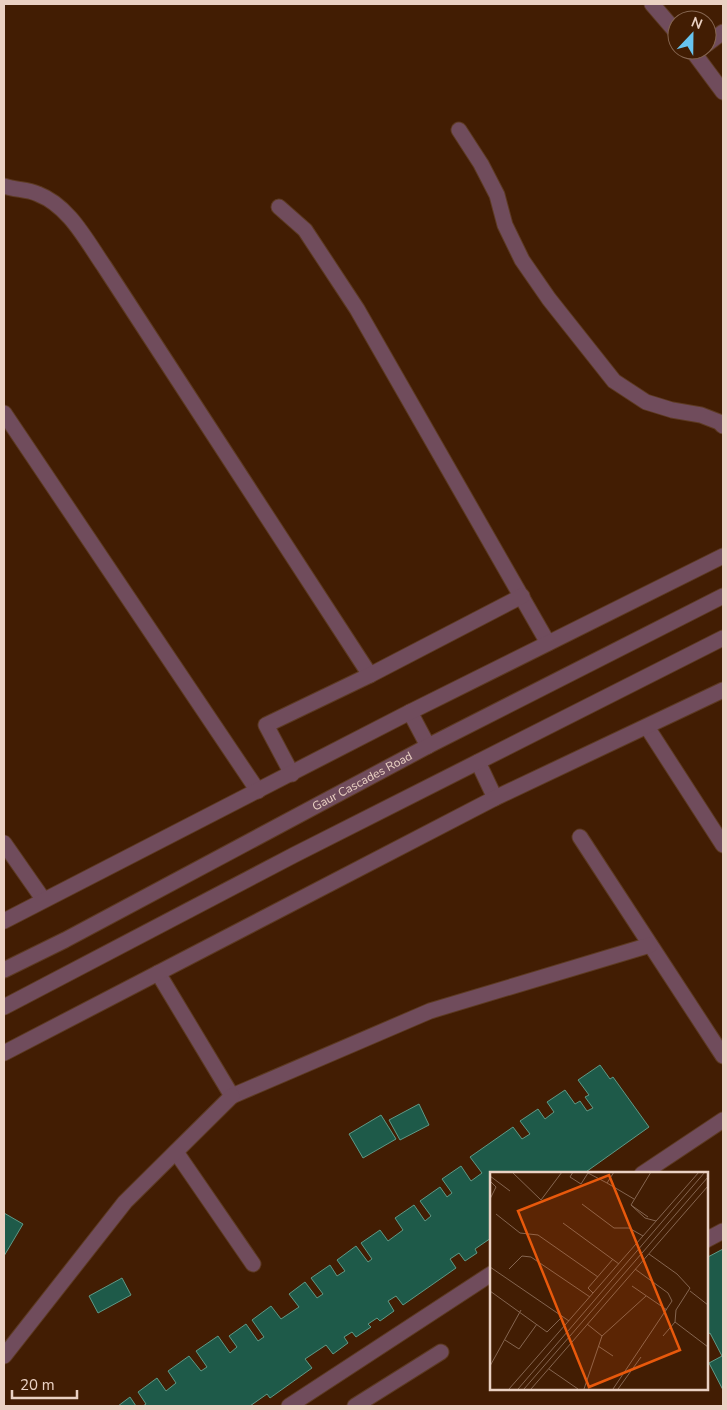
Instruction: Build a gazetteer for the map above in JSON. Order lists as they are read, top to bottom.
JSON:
{
  "streets": {
    "street": ["Gaur Cascades Road"]
  },
  "scale_bar": "20 m",
  "north": "top"
}
